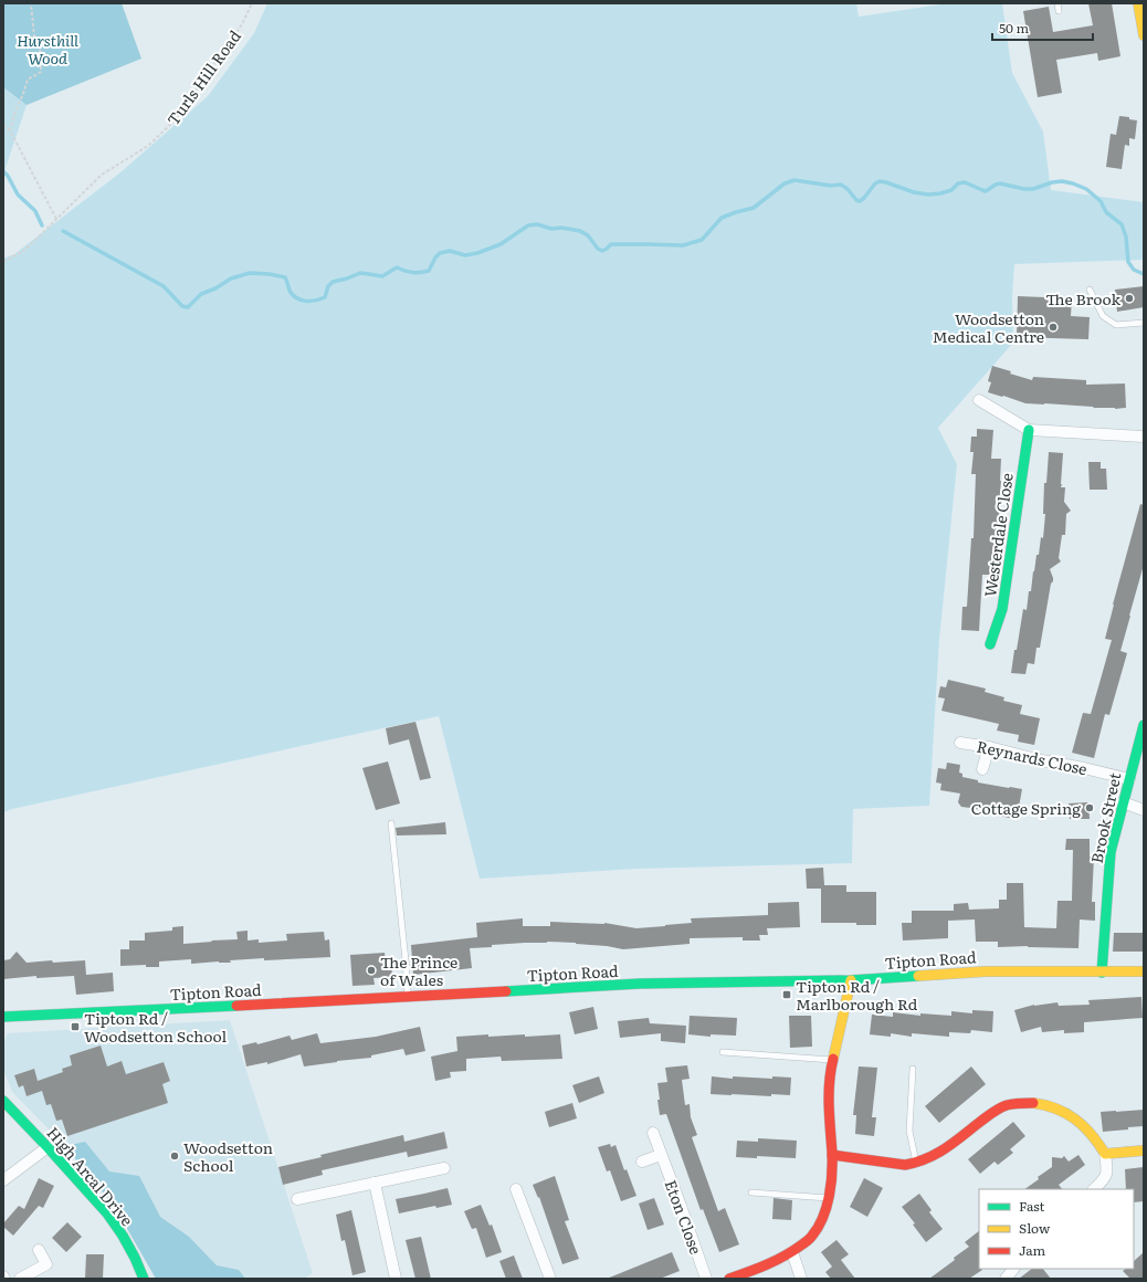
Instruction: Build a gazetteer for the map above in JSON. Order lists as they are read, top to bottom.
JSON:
{
  "streets": {
    "street": [
      "Westerdale Close",
      "Reynards Close",
      "Brook Street",
      "Tipton Road",
      "High Arcal Drive",
      "Eton Close"
    ],
    "path": ["Turls Hill Road"]
  },
  "crossings": [
    ["Reynards Close", "Brook Street"],
    ["Brook Street", "Tipton Road"]
  ],
  "parks": ["Hursthill Wood"],
  "places": {
    "other": [
      "The Brook",
      "Woodsetton Medical Centre",
      "Cottage Spring",
      "The Prince of Wales",
      "Woodsetton School"
    ],
    "transit": ["Tipton Rd / Marlborough Rd", "Tipton Rd / Woodsetton School"]
  },
  "legend": ["Fast", "Slow", "Jam"],
  "scale_bar": "50 m"
}
